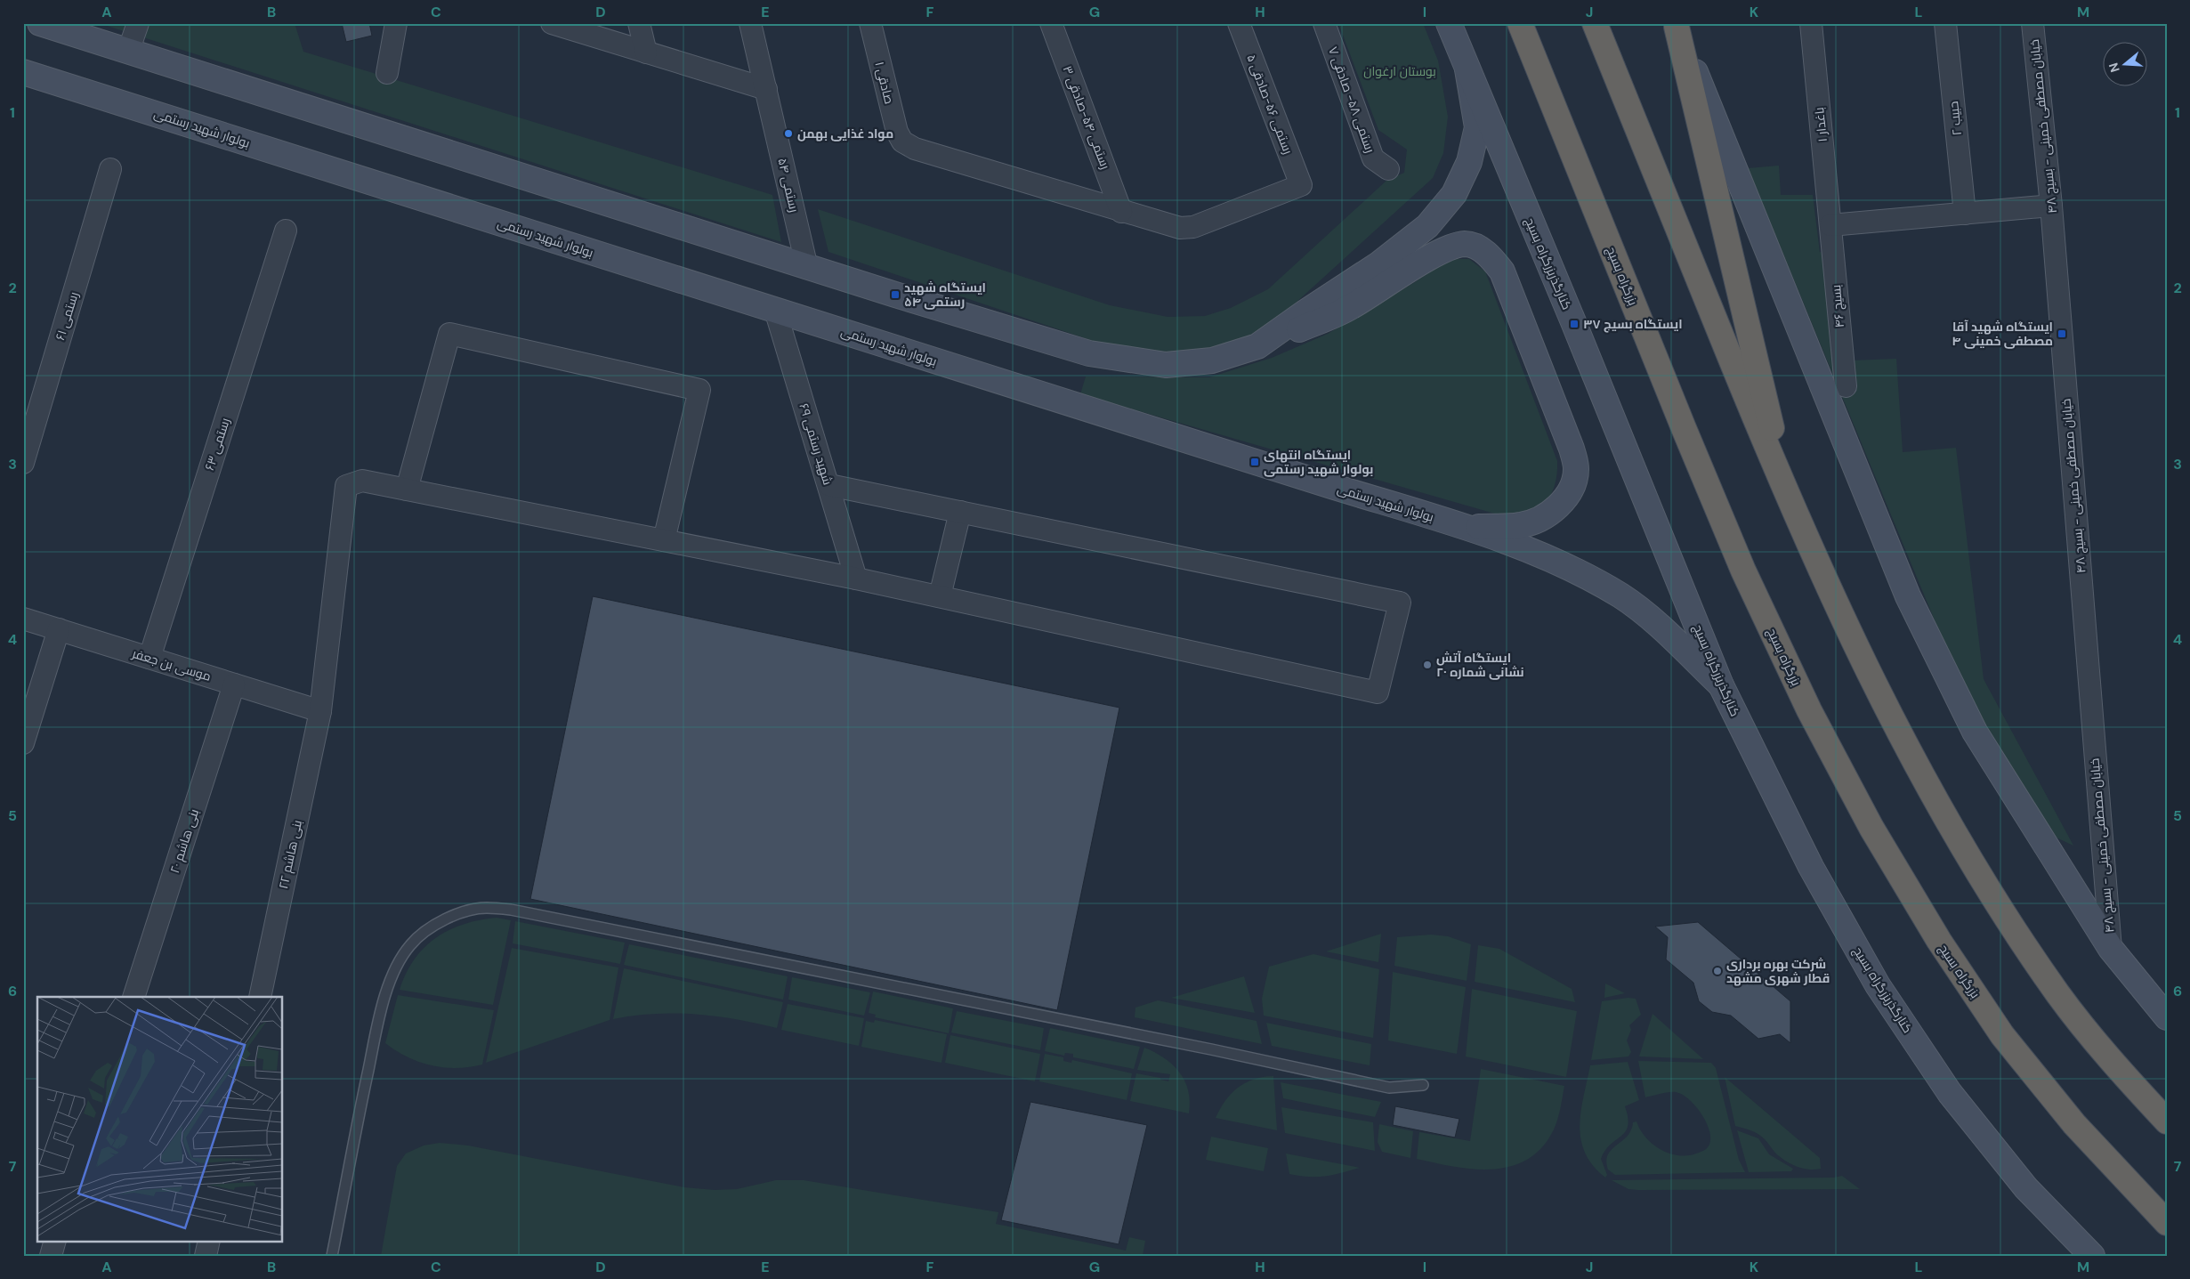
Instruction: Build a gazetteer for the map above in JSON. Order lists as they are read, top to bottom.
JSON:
{
  "streets": {
    "highway": ["بزرگراه بسیج"],
    "main road": ["بولوار شهید رستمی", "کنارگذربزرگراه بسیج"],
    "street": [
      "صادقی ۱",
      "رستمی ۵۸- صادقی ۷",
      "رستمی ۵۶-صادقی ۵",
      "رستمی ۵۴-صادقی ۳",
      "حبیب ۲",
      "باغدار ۱",
      "خیابان مصطفی خمینی - بسیج ۴۸",
      "رستمی ۵۴",
      "بسیج ۴۶",
      "رستمی ۶۱",
      "رستمی ۶۳",
      "شهید رستمی ۶۹",
      "موسی بن جعفر",
      "بنی هاشم ۲۰",
      "بنی هاشم ۲۲"
    ]
  },
  "crossings": [
    ["صادقی ۱", "رستمی ۵۶-صادقی ۵"],
    ["صادقی ۱", "رستمی ۵۴-صادقی ۳"],
    ["رستمی ۵۶-صادقی ۵", "رستمی ۵۴-صادقی ۳"],
    ["باغدار ۱", "بسیج ۴۶"],
    ["بولوار شهید رستمی", "کنارگذربزرگراه بسیج"],
    ["بولوار شهید رستمی", "شهید رستمی ۶۹"],
    ["رستمی ۶۳", "موسی بن جعفر"],
    ["موسی بن جعفر", "بنی هاشم ۲۰"],
    ["موسی بن جعفر", "بنی هاشم ۲۲"]
  ],
  "parks": ["بوستان ارغوان"],
  "places": {
    "other": ["مواد غذایی بهمن", "ایستگاه آتش نشانی شماره ۲۰", "شرکت بهره برداری قطار شهری مشهد"],
    "transit": [
      "ایستگاه شهید رستمی ۵۴",
      "ایستگاه بسیج ۳۷",
      "ایستگاه شهید آقا مصطفی خمینی ۴",
      "ایستگاه انتهای بولوار شهید رستمی"
    ]
  },
  "north": "left",
  "grid": {
    "columns": [
      "A",
      "B",
      "C",
      "D",
      "E",
      "F",
      "G",
      "H",
      "I",
      "J",
      "K",
      "L",
      "M"
    ],
    "rows": [
      "1",
      "2",
      "3",
      "4",
      "5",
      "6",
      "7"
    ]
  }
}
